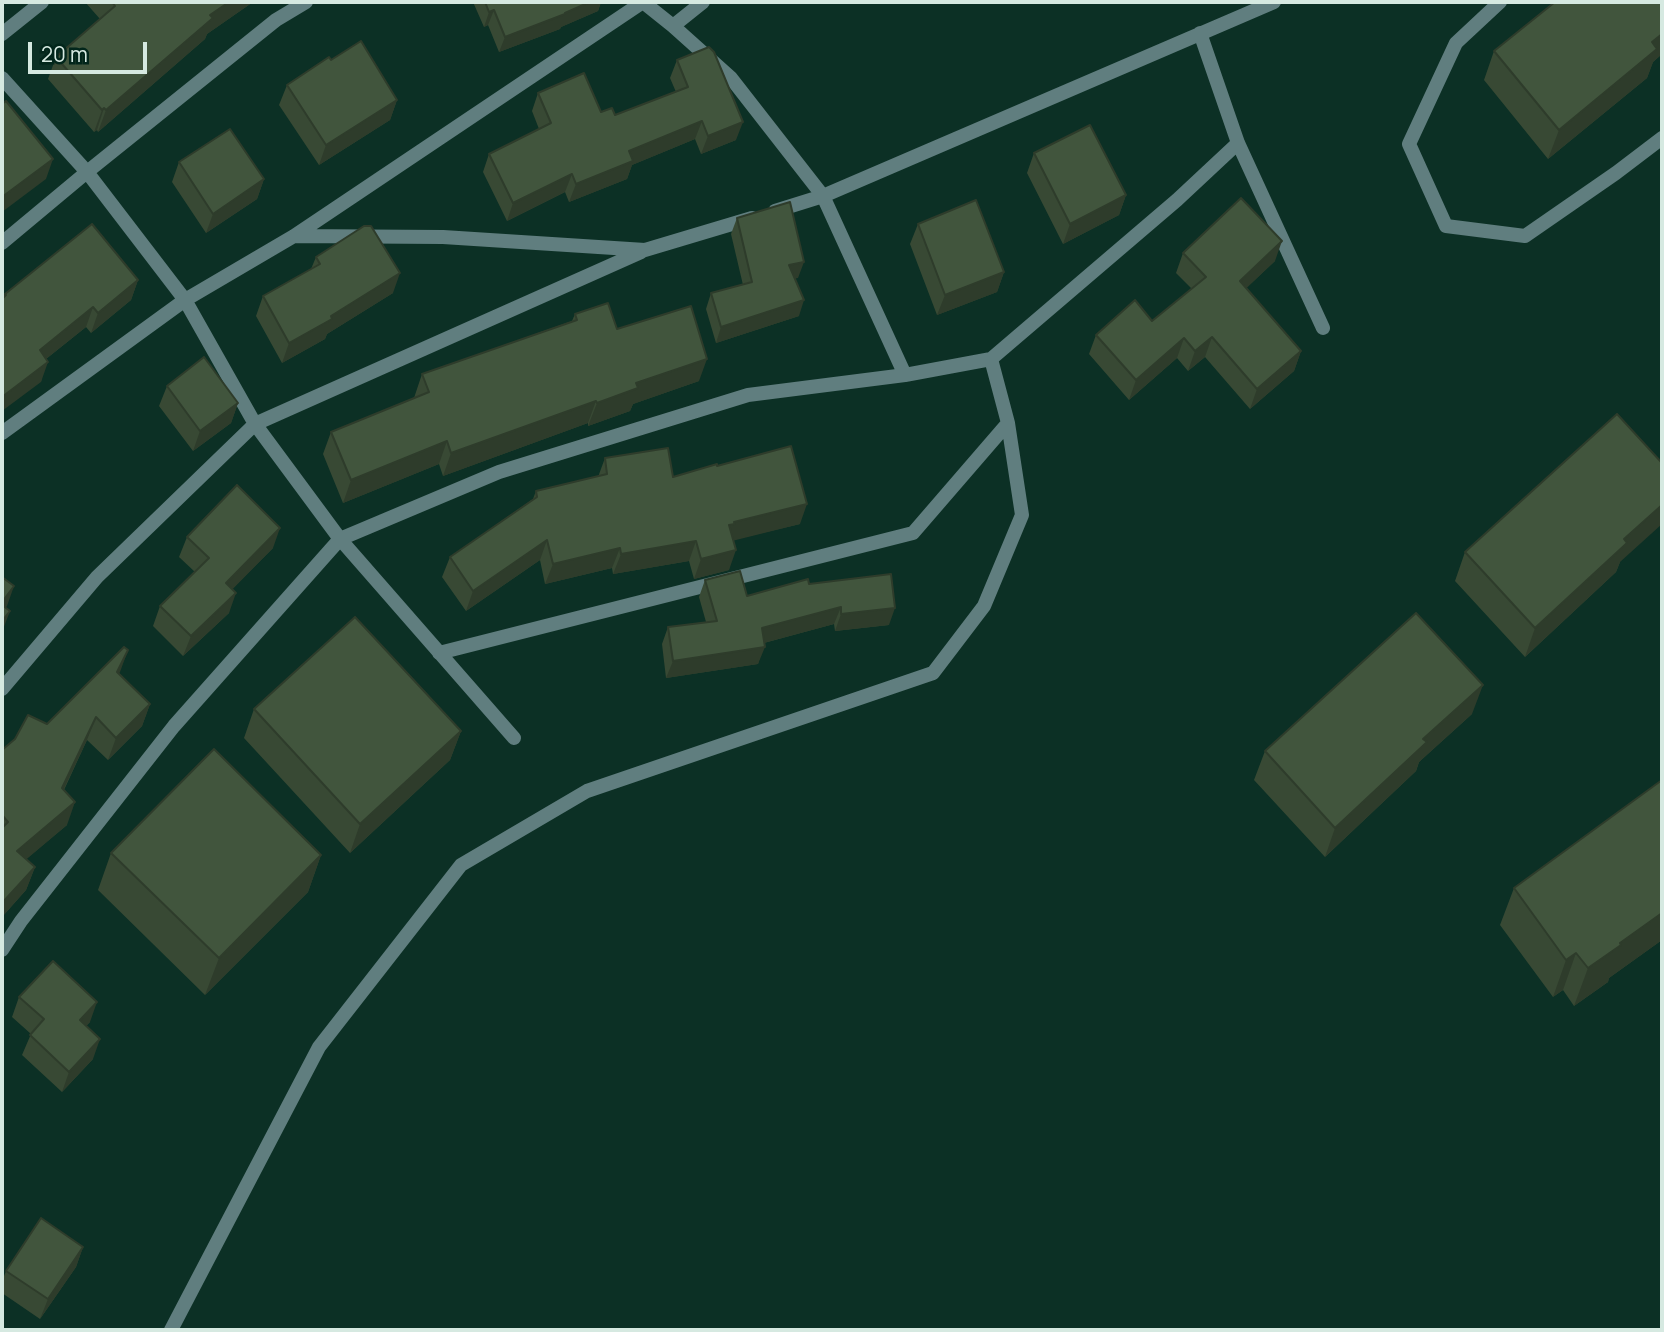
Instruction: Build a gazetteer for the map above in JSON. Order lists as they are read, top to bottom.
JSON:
{
  "scale_bar": "20 m"
}
